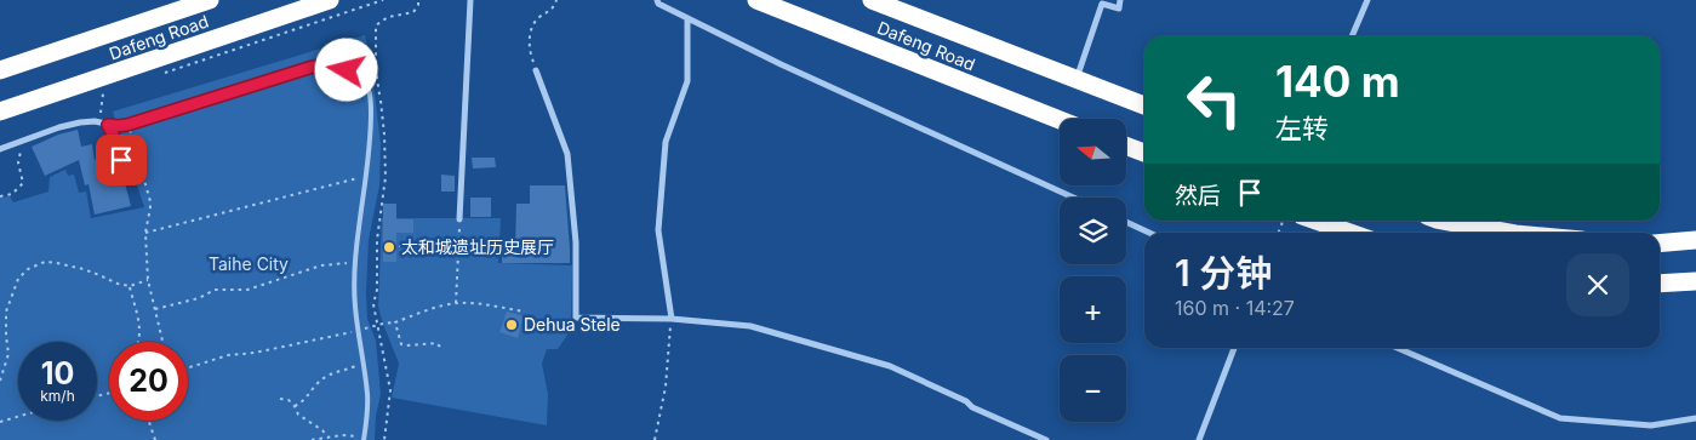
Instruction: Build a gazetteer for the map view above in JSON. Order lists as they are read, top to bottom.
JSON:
{
  "streets": {
    "highway": ["Dafeng Road"]
  },
  "parks": ["Taihe City"],
  "places": ["太和城遗址历史展厅", "Dehua Stele"],
  "north": "left",
  "page": {
    "turn": ["140 m", "左转"],
    "map_buttons": ["+", "−"],
    "then": "然后",
    "heading": ["1 分钟", "160 m · 14:27"],
    "speed": "10 km/h",
    "limit": "20"
  }
}
